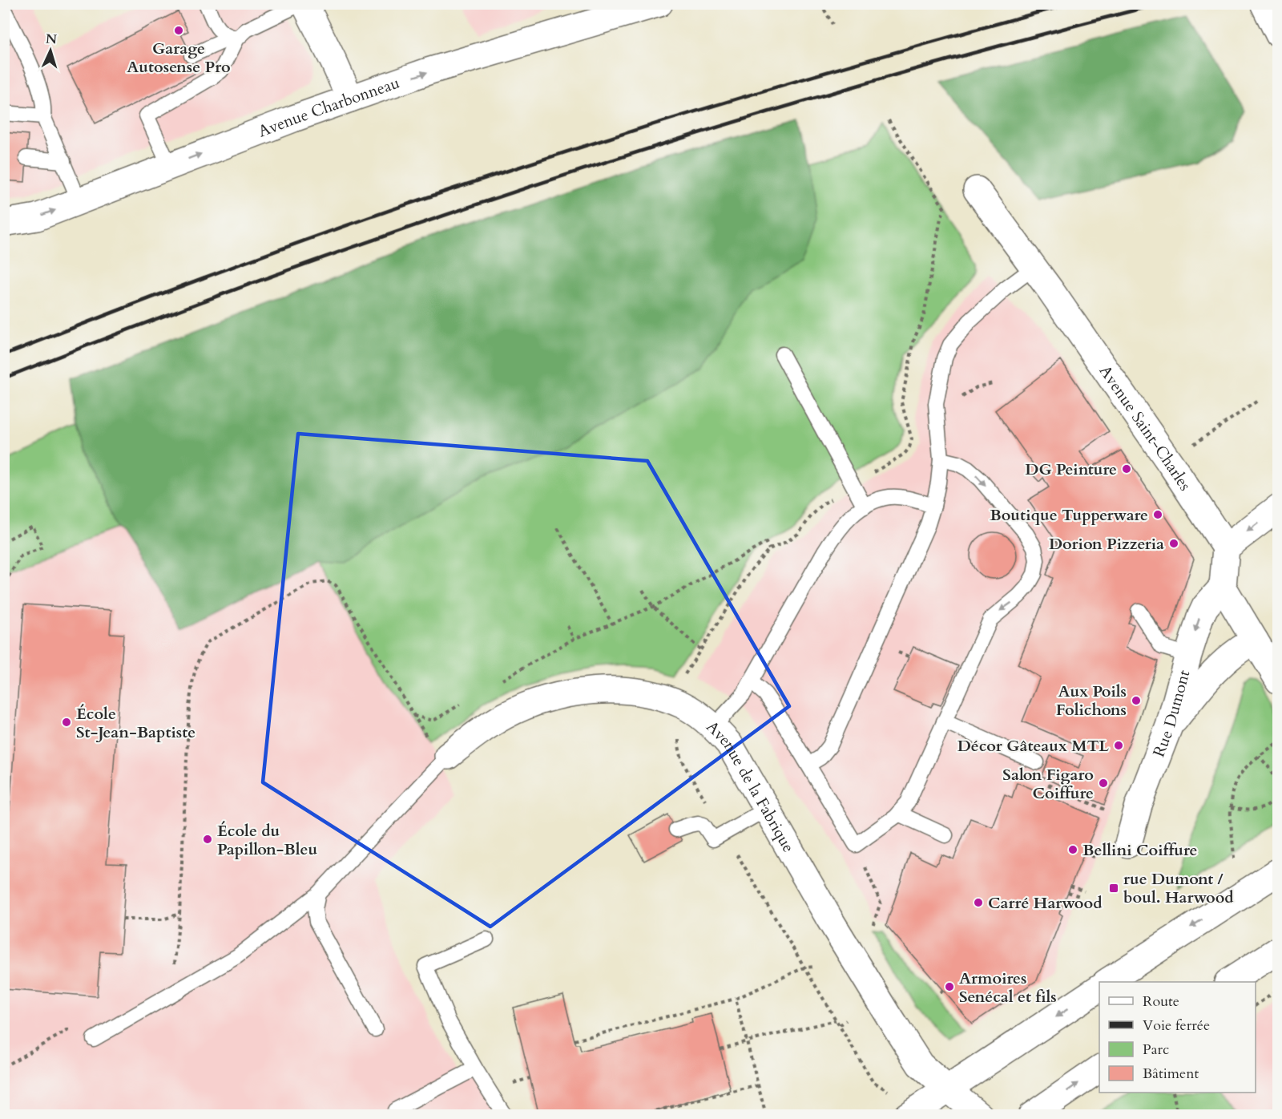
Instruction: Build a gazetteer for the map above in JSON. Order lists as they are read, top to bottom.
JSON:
{
  "streets": {
    "main road": [
      "Avenue Charbonneau",
      "Avenue Saint-Charles",
      "Rue Dumont",
      "Avenue de la Fabrique"
    ]
  },
  "one_way": ["Avenue Charbonneau"],
  "places": {
    "other": [
      "Garage Autosense Pro",
      "DG Peinture",
      "Boutique Tupperware",
      "Dorion Pizzeria",
      "Aux Poils Folichons",
      "École St-Jean-Baptiste",
      "Décor Gâteaux MTL",
      "Salon Figaro Coiffure",
      "École du Papillon-Bleu",
      "Bellini Coiffure",
      "Carré Harwood",
      "Armoires Senécal et fils"
    ],
    "transit": ["rue Dumont / boul. Harwood"]
  },
  "legend": [
    "Route",
    "Voie ferrée",
    "Parc",
    "Bâtiment"
  ],
  "north": "top"
}
